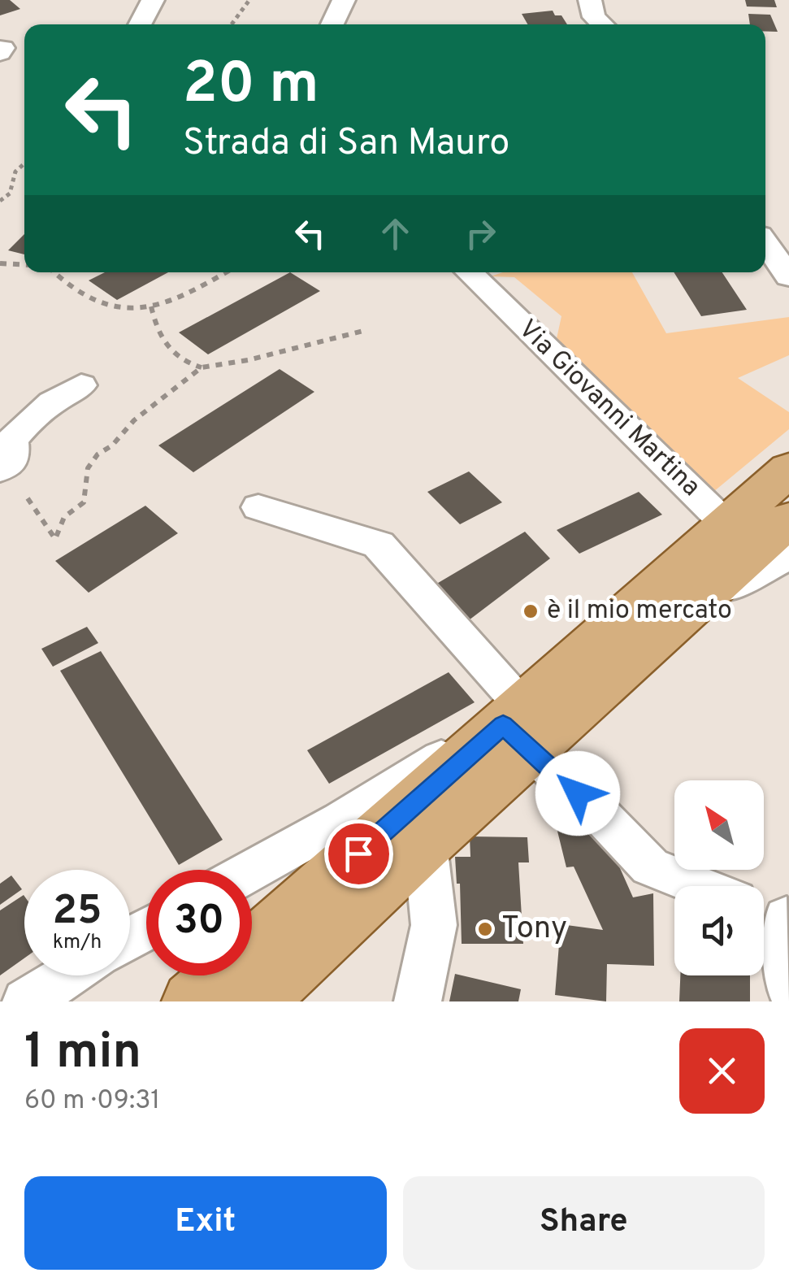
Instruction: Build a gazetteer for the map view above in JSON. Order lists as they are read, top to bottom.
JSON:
{
  "streets": {
    "street": ["Via Giovanni Martina"]
  },
  "places": ["è il mio mercato", "Tony"],
  "north": "top left",
  "page": {
    "turn": ["20 m", "Strada di San Mauro"],
    "speed": "25 km/h",
    "limit": "30",
    "heading": ["1 min", "60 m · 09:31"],
    "buttons": ["Exit", "Share"]
  }
}
